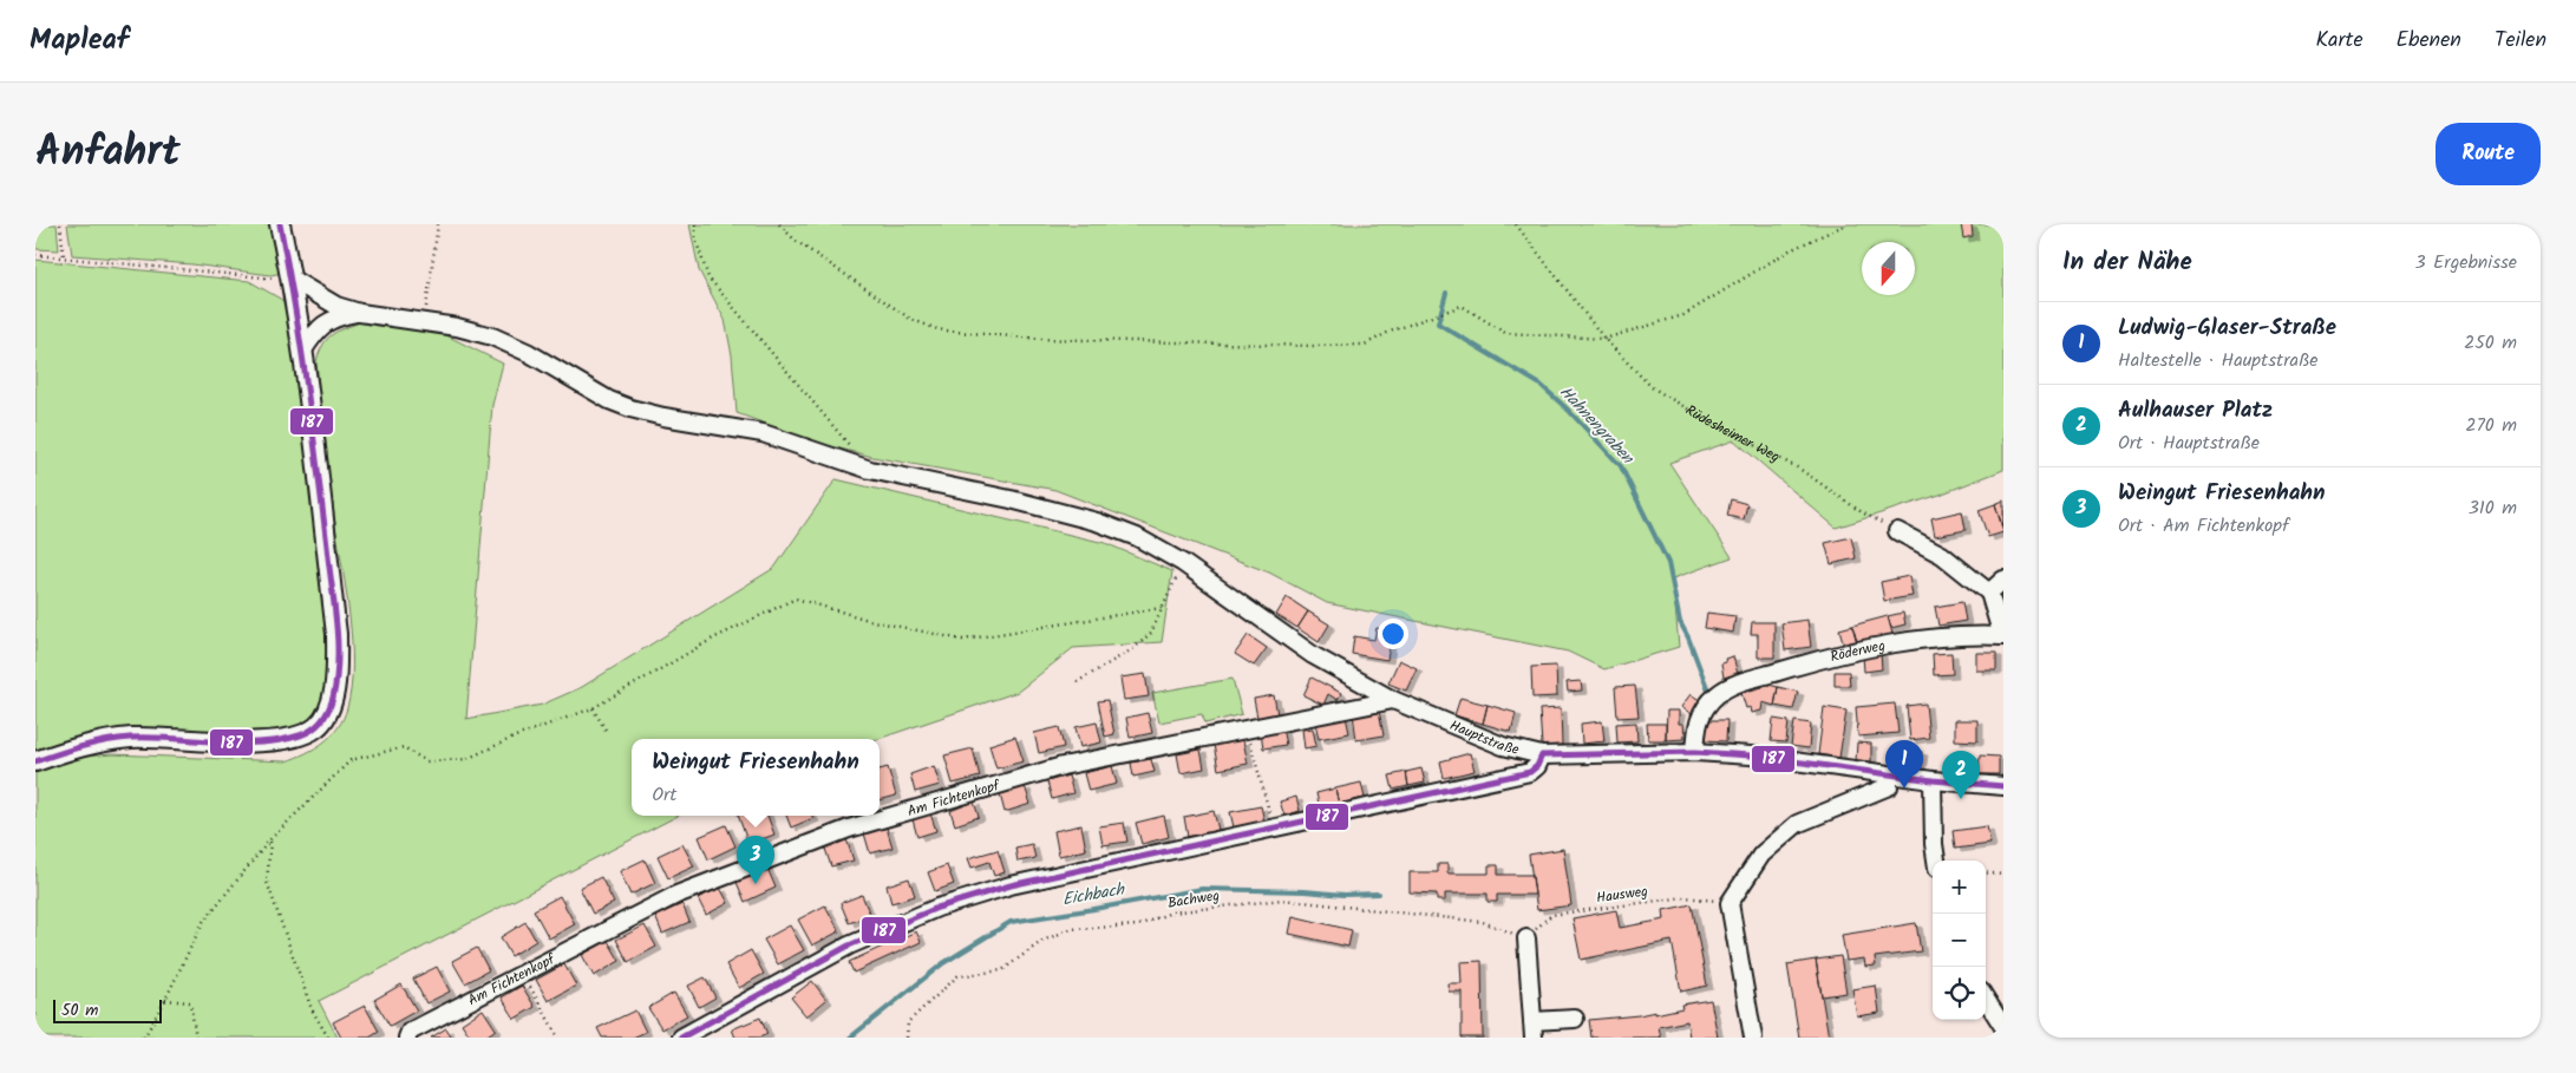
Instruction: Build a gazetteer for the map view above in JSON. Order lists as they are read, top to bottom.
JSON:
{
  "streets": {
    "street": ["Röderweg", "Hauptstraße", "Am Fichtenkopf"],
    "path": ["Rüdesheimer Weg", "Hausweg", "Bachweg"]
  },
  "crossings": [
    ["Röderweg", "Hauptstraße"],
    ["Hauptstraße", "Am Fichtenkopf"],
    ["Hausweg", "Bachweg"]
  ],
  "water": ["Hahnengraben", "Eichbach"],
  "lines": ["transit line 187"],
  "scale_bar": "50 m",
  "north": "bottom",
  "page": {
    "header": "Mapleaf",
    "nav": ["Karte", "Ebenen", "Teilen"],
    "title": "Anfahrt",
    "buttons": "Route",
    "heading": ["In der Nähe", "3 Ergebnisse"],
    "list": [
      {
        "mark": "1",
        "name": "Ludwig-Glaser-Straße",
        "note": "Haltestelle · Hauptstraße",
        "value": "250 m"
      },
      {
        "mark": "2",
        "name": "Aulhauser Platz",
        "note": "Ort · Hauptstraße",
        "value": "270 m"
      },
      {
        "mark": "3",
        "name": "Weingut Friesenhahn",
        "note": "Ort · Am Fichtenkopf",
        "value": "310 m"
      }
    ],
    "popup": ["Weingut Friesenhahn", "Ort"],
    "pins": ["1", "2", "3"],
    "map_buttons": ["+", "−"],
    "scale": "50 m"
  }
}
